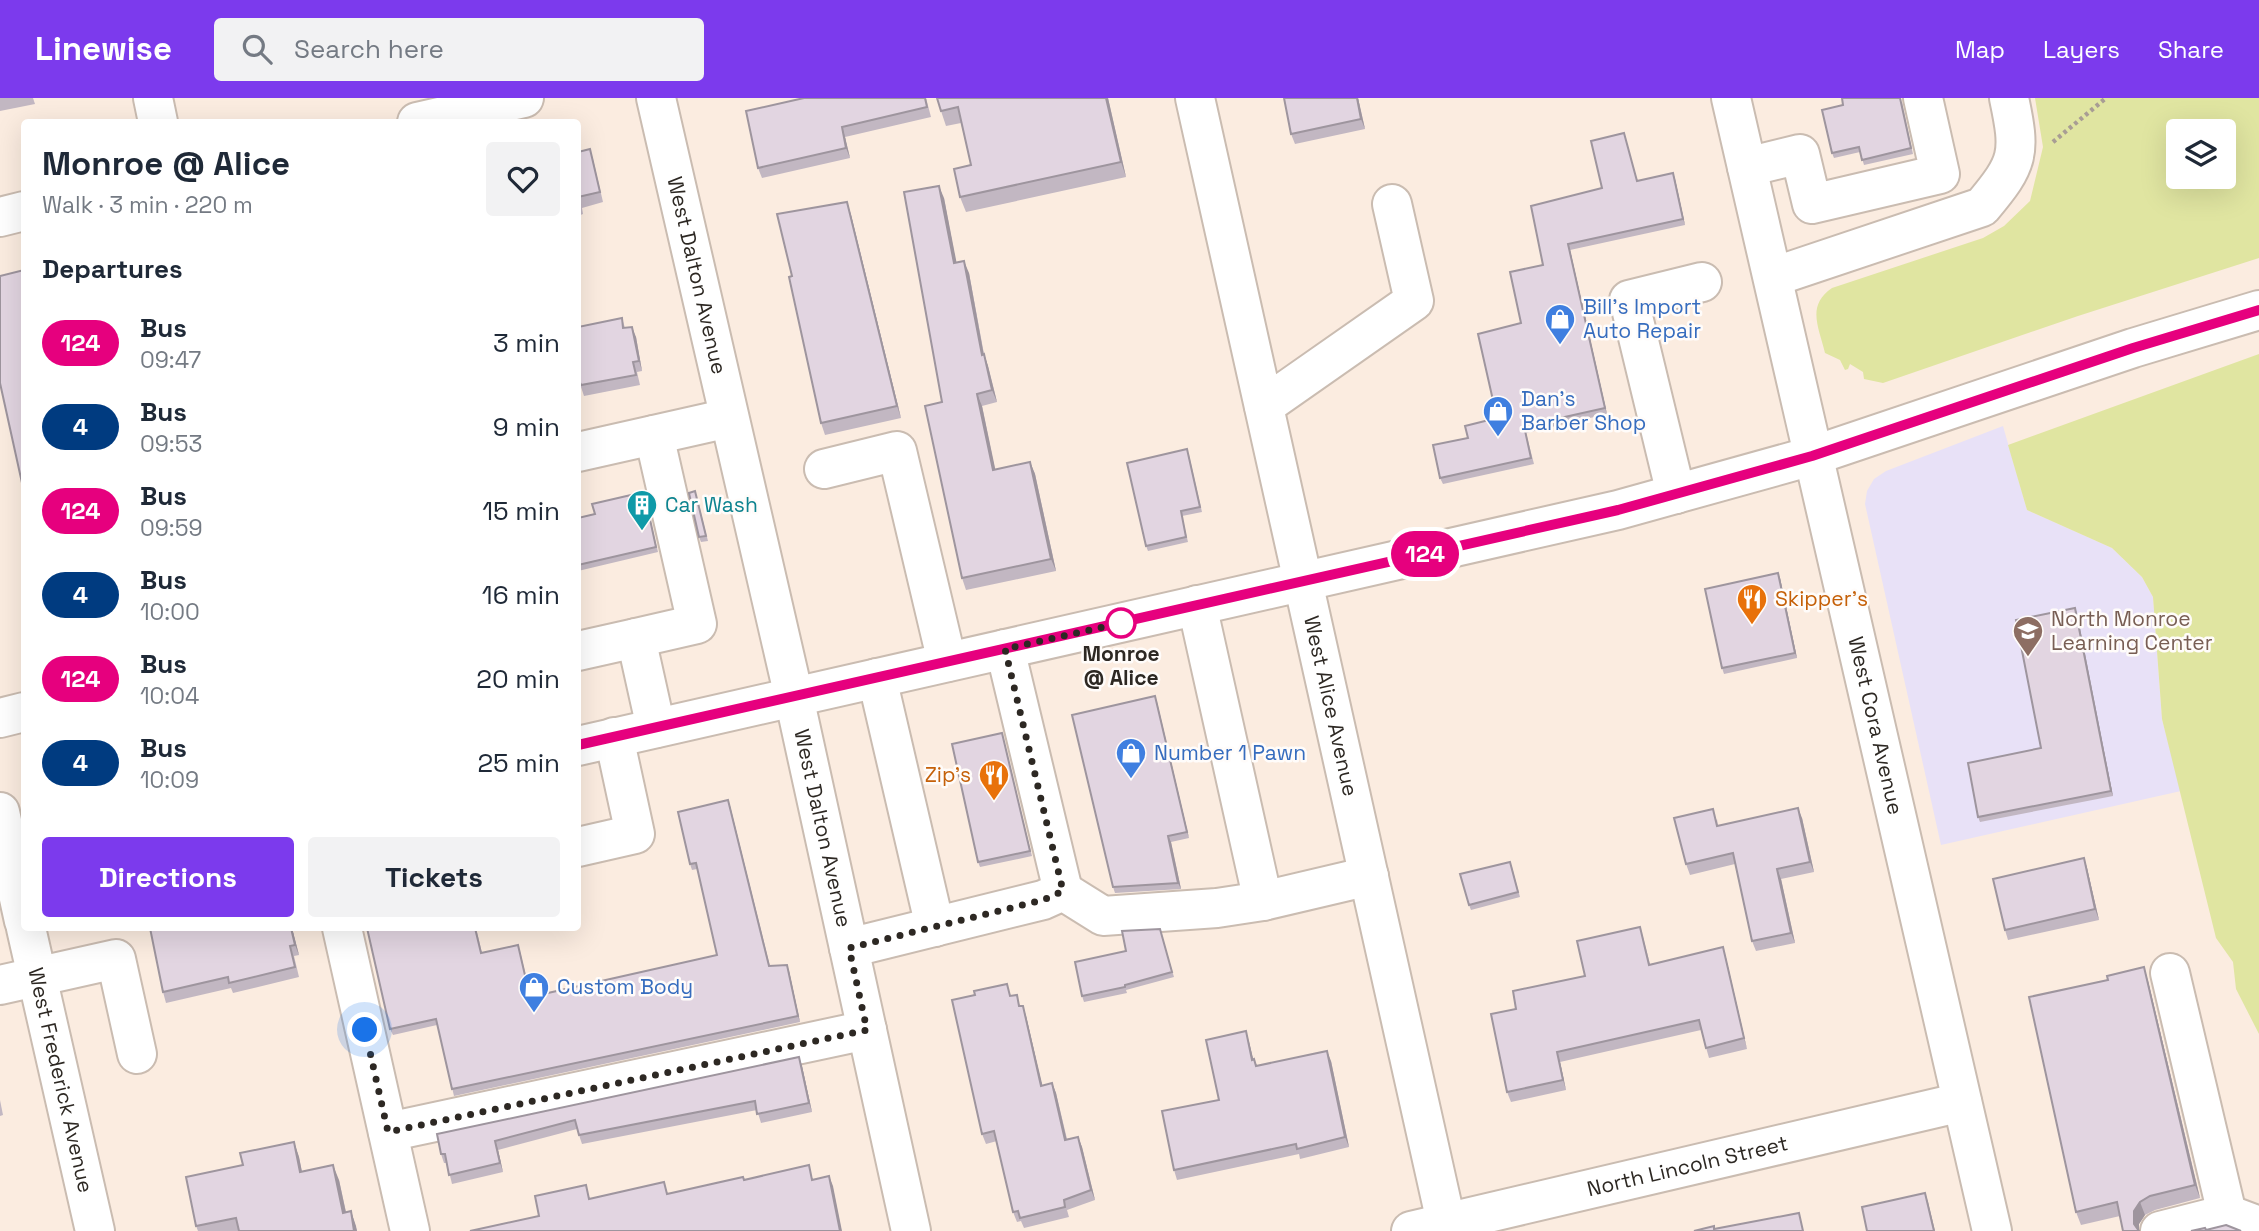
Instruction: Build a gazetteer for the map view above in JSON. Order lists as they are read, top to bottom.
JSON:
{
  "streets": {
    "street": [
      "West Dalton Avenue",
      "West Alice Avenue",
      "West Cora Avenue",
      "West Frederick Avenue",
      "North Lincoln Street"
    ]
  },
  "crossings": [
    ["West Alice Avenue", "North Lincoln Street"],
    ["West Cora Avenue", "North Lincoln Street"]
  ],
  "places": {
    "shop": [
      "Bill's Import Auto Repair",
      "Dan's Barber Shop",
      "Number 1 Pawn",
      "Custom Body"
    ],
    "building": ["Car Wash"],
    "other": ["Monroe @ Alice"],
    "restaurant": ["Skipper's", "Zip's"],
    "school or university": ["North Monroe Learning Center"]
  },
  "lines": ["bus line 124"],
  "page": {
    "header": "Linewise",
    "search": "Search here",
    "nav": ["Map", "Layers", "Share"],
    "on_map": "124",
    "heading": [
      ["Monroe @ Alice", "Walk · 3 min · 220 m"],
      "Departures"
    ],
    "list": [
      {
        "mark": "124",
        "name": "Bus",
        "note": "09:47",
        "value": "3 min"
      },
      {
        "mark": "4",
        "name": "Bus",
        "note": "09:53",
        "value": "9 min"
      },
      {
        "mark": "124",
        "name": "Bus",
        "note": "09:59",
        "value": "15 min"
      },
      {
        "mark": "4",
        "name": "Bus",
        "note": "10:00",
        "value": "16 min"
      },
      {
        "mark": "124",
        "name": "Bus",
        "note": "10:04",
        "value": "20 min"
      },
      {
        "mark": "4",
        "name": "Bus",
        "note": "10:09",
        "value": "25 min"
      }
    ],
    "buttons": ["Directions", "Tickets"]
  }
}
